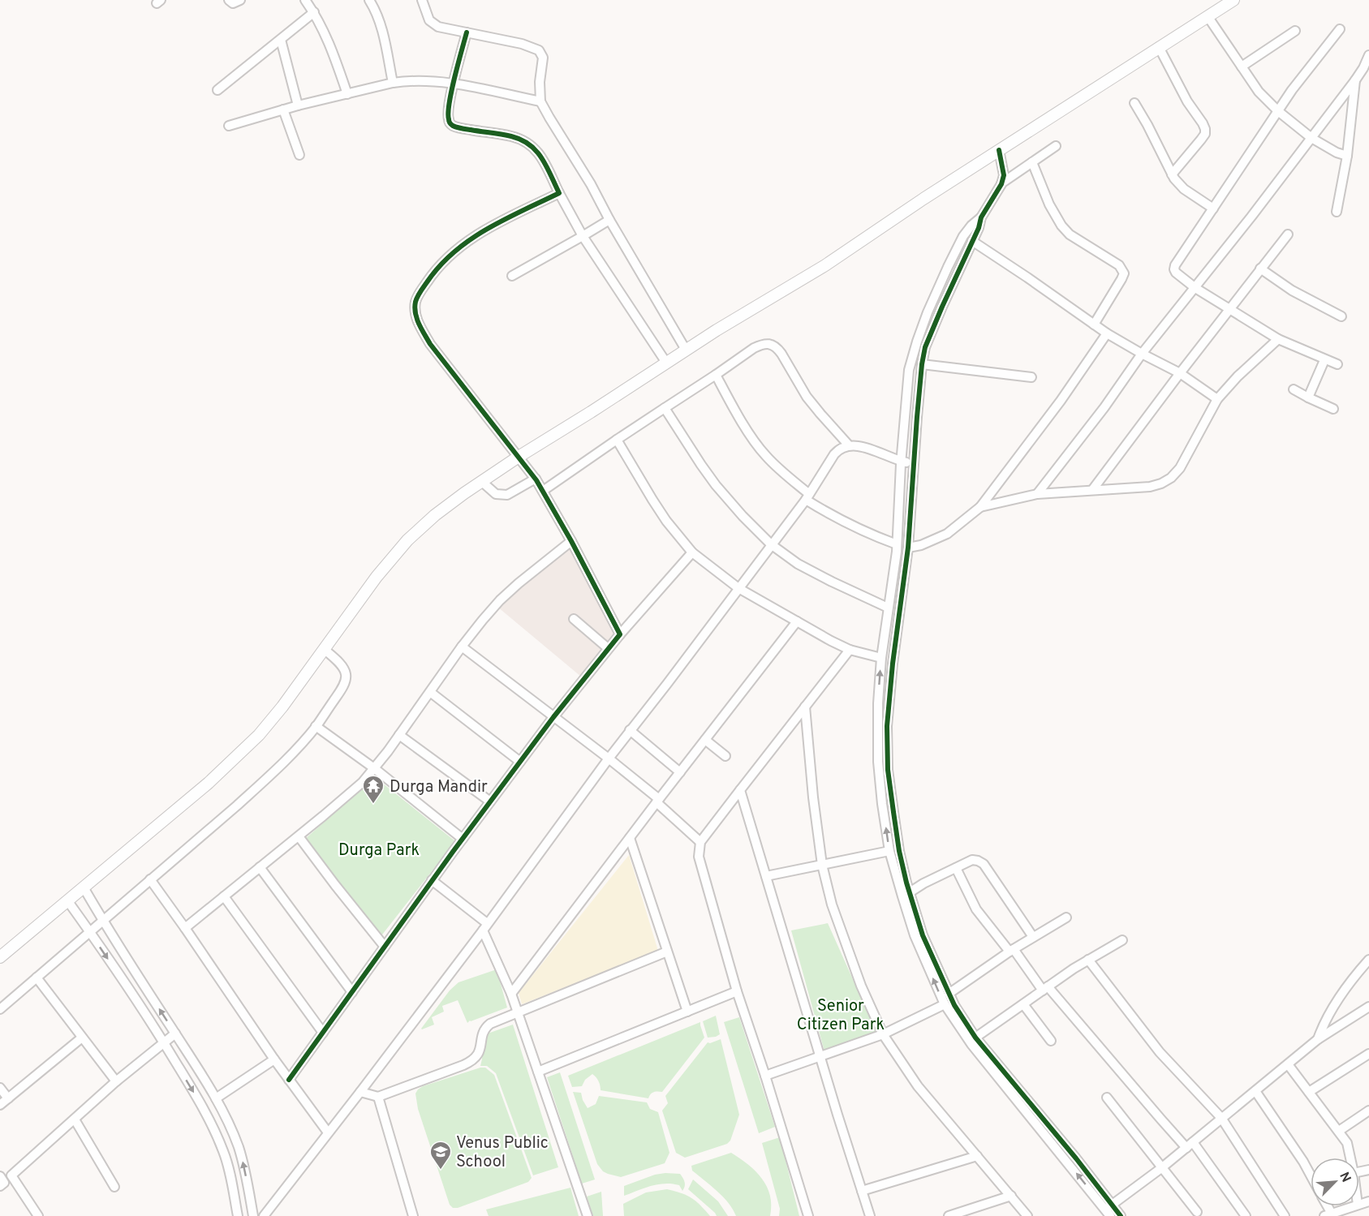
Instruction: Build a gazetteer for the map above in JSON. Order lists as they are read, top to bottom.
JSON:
{
  "parks": ["Durga Park", "Senior Citizen Park"],
  "places": {
    "temple": ["Durga Mandir"],
    "school or university": ["Venus Public School"]
  },
  "north": "top right"
}
